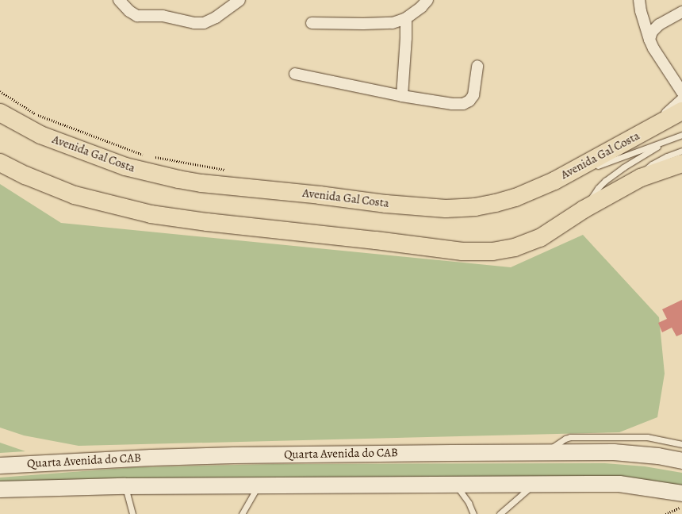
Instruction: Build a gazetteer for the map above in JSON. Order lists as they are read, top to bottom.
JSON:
{
  "streets": {
    "main road": ["Avenida Gal Costa", "Quarta Avenida do CAB"]
  }
}
